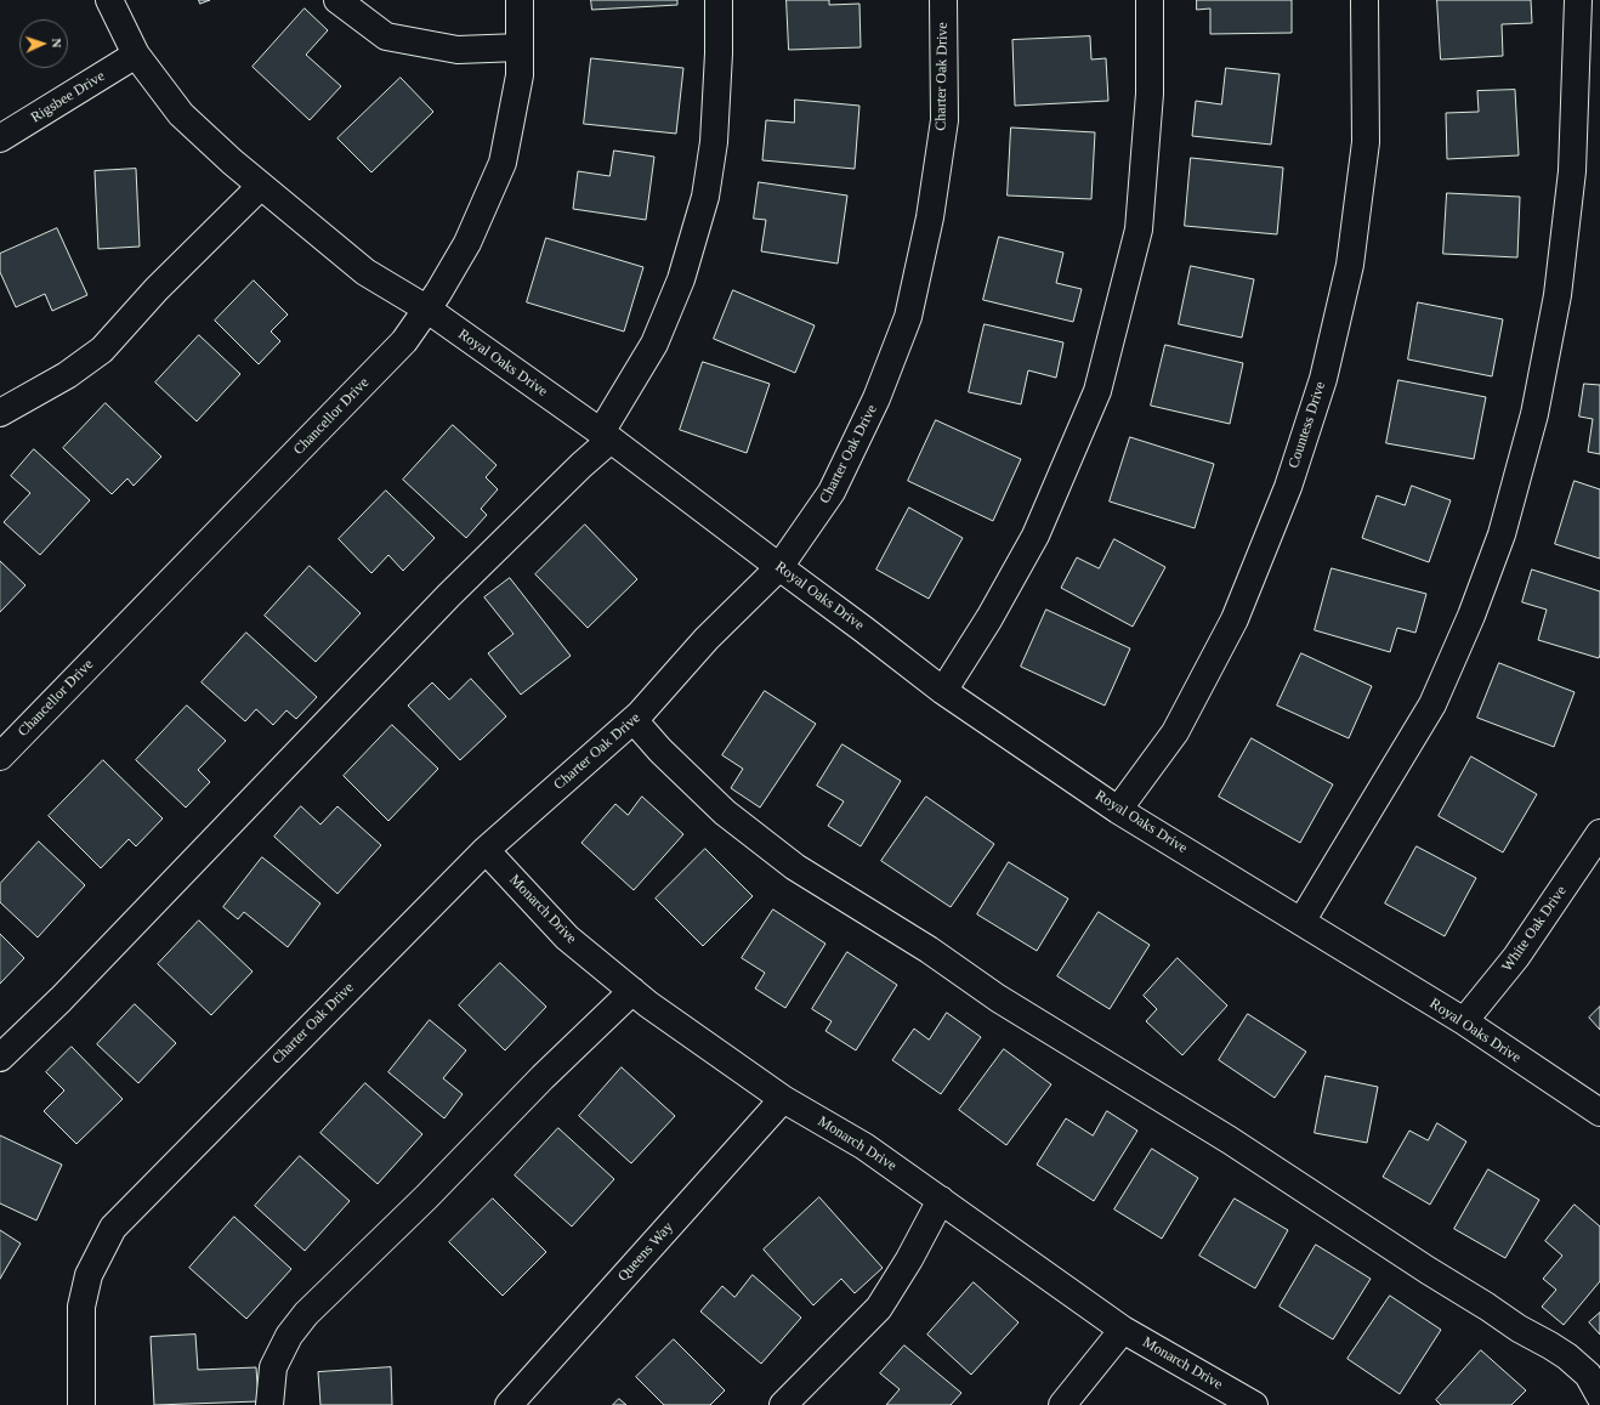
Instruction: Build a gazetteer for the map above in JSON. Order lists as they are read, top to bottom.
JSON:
{
  "streets": {
    "street": [
      "Charter Oak Drive",
      "Rigsbee Drive",
      "Royal Oaks Drive",
      "Chancellor Drive",
      "Countess Drive",
      "Monarch Drive",
      "White Oak Drive",
      "Queens Way"
    ]
  },
  "crossings": [
    ["Charter Oak Drive", "Royal Oaks Drive"],
    ["Charter Oak Drive", "Monarch Drive"],
    ["Rigsbee Drive", "Royal Oaks Drive"],
    ["Royal Oaks Drive", "Chancellor Drive"],
    ["Royal Oaks Drive", "Countess Drive"],
    ["Royal Oaks Drive", "White Oak Drive"],
    ["Monarch Drive", "Queens Way"]
  ],
  "north": "right"
}
